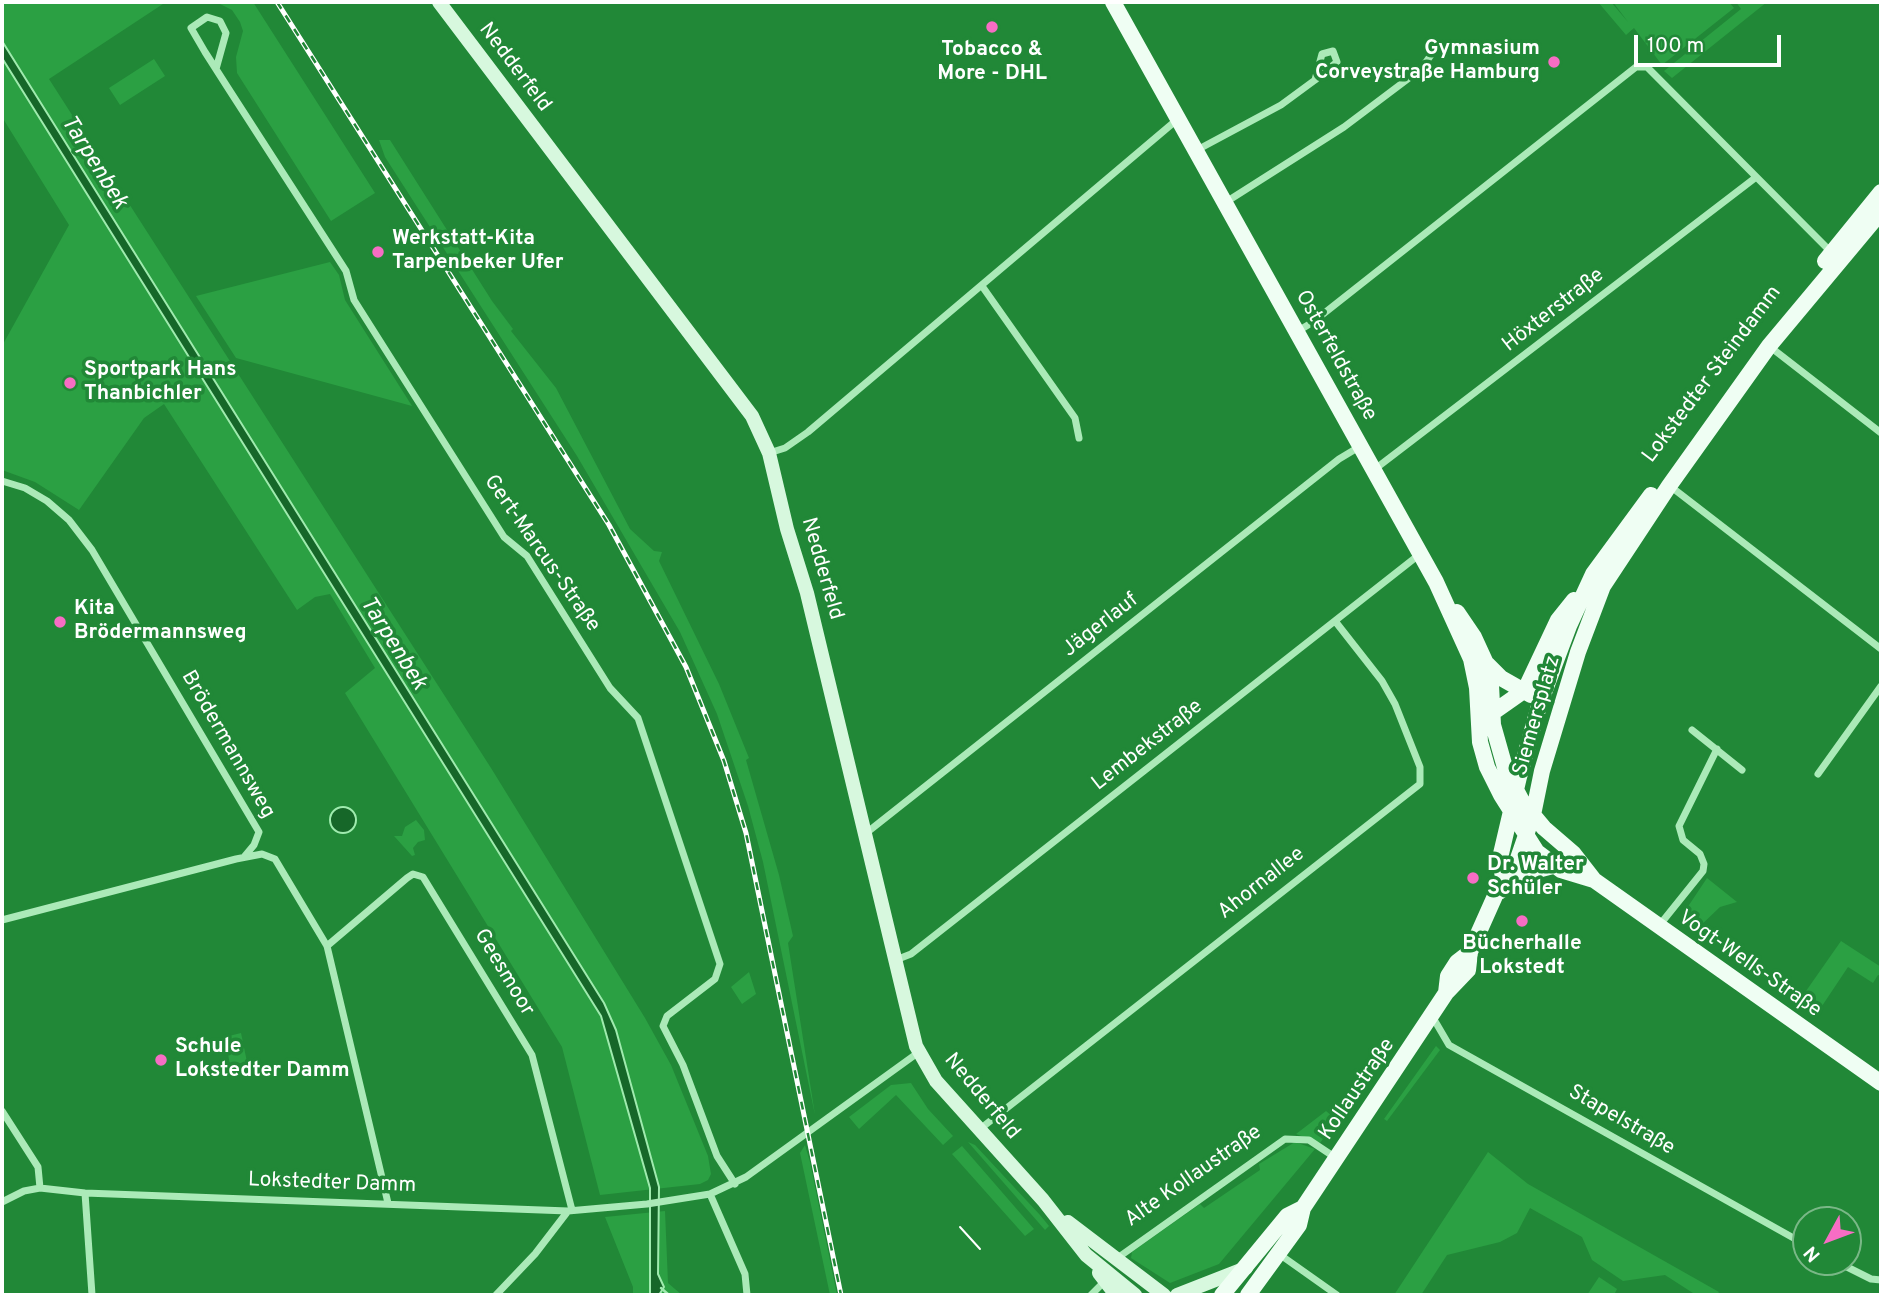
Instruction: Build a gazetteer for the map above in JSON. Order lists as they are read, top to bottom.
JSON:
{
  "streets": {
    "main road": [
      "Nedderfeld",
      "Osterfeldstraße",
      "Lokstedter Steindamm",
      "Siemersplatz",
      "Vogt-Wells-Straße",
      "Kollaustraße"
    ],
    "street": [
      "Höxterstraße",
      "Gert-Marcus-Straße",
      "Jägerlauf",
      "Brödermannsweg",
      "Lembekstraße",
      "Ahornallee",
      "Geesmoor",
      "Stapelstraße",
      "Alte Kollaustraße",
      "Lokstedter Damm"
    ]
  },
  "crossings": [
    ["Nedderfeld", "Jägerlauf"],
    ["Nedderfeld", "Lembekstraße"],
    ["Nedderfeld", "Ahornallee"],
    ["Nedderfeld", "Alte Kollaustraße"],
    ["Nedderfeld", "Lokstedter Damm"],
    ["Höxterstraße", "Osterfeldstraße"],
    ["Osterfeldstraße", "Jägerlauf"],
    ["Osterfeldstraße", "Siemersplatz"],
    ["Osterfeldstraße", "Lembekstraße"],
    ["Osterfeldstraße", "Vogt-Wells-Straße"],
    ["Osterfeldstraße", "Kollaustraße"],
    ["Lokstedter Steindamm", "Siemersplatz"],
    ["Gert-Marcus-Straße", "Lokstedter Damm"],
    ["Siemersplatz", "Vogt-Wells-Straße"],
    ["Siemersplatz", "Kollaustraße"],
    ["Brödermannsweg", "Geesmoor"],
    ["Brödermannsweg", "Lokstedter Damm"],
    ["Lembekstraße", "Ahornallee"],
    ["Vogt-Wells-Straße", "Kollaustraße"],
    ["Geesmoor", "Lokstedter Damm"],
    ["Kollaustraße", "Stapelstraße"],
    ["Kollaustraße", "Alte Kollaustraße"]
  ],
  "water": ["Tarpenbek"],
  "places": [
    "Tobacco & More - DHL",
    "Gymnasium Corveystraße Hamburg",
    "Werkstatt-Kita Tarpenbeker Ufer",
    "Sportpark Hans Thanbichler",
    "Kita Brödermannsweg",
    "Dr. Walter Schüler",
    "Bücherhalle Lokstedt",
    "Schule Lokstedter Damm"
  ],
  "scale_bar": "100 m",
  "north": "bottom left"
}
